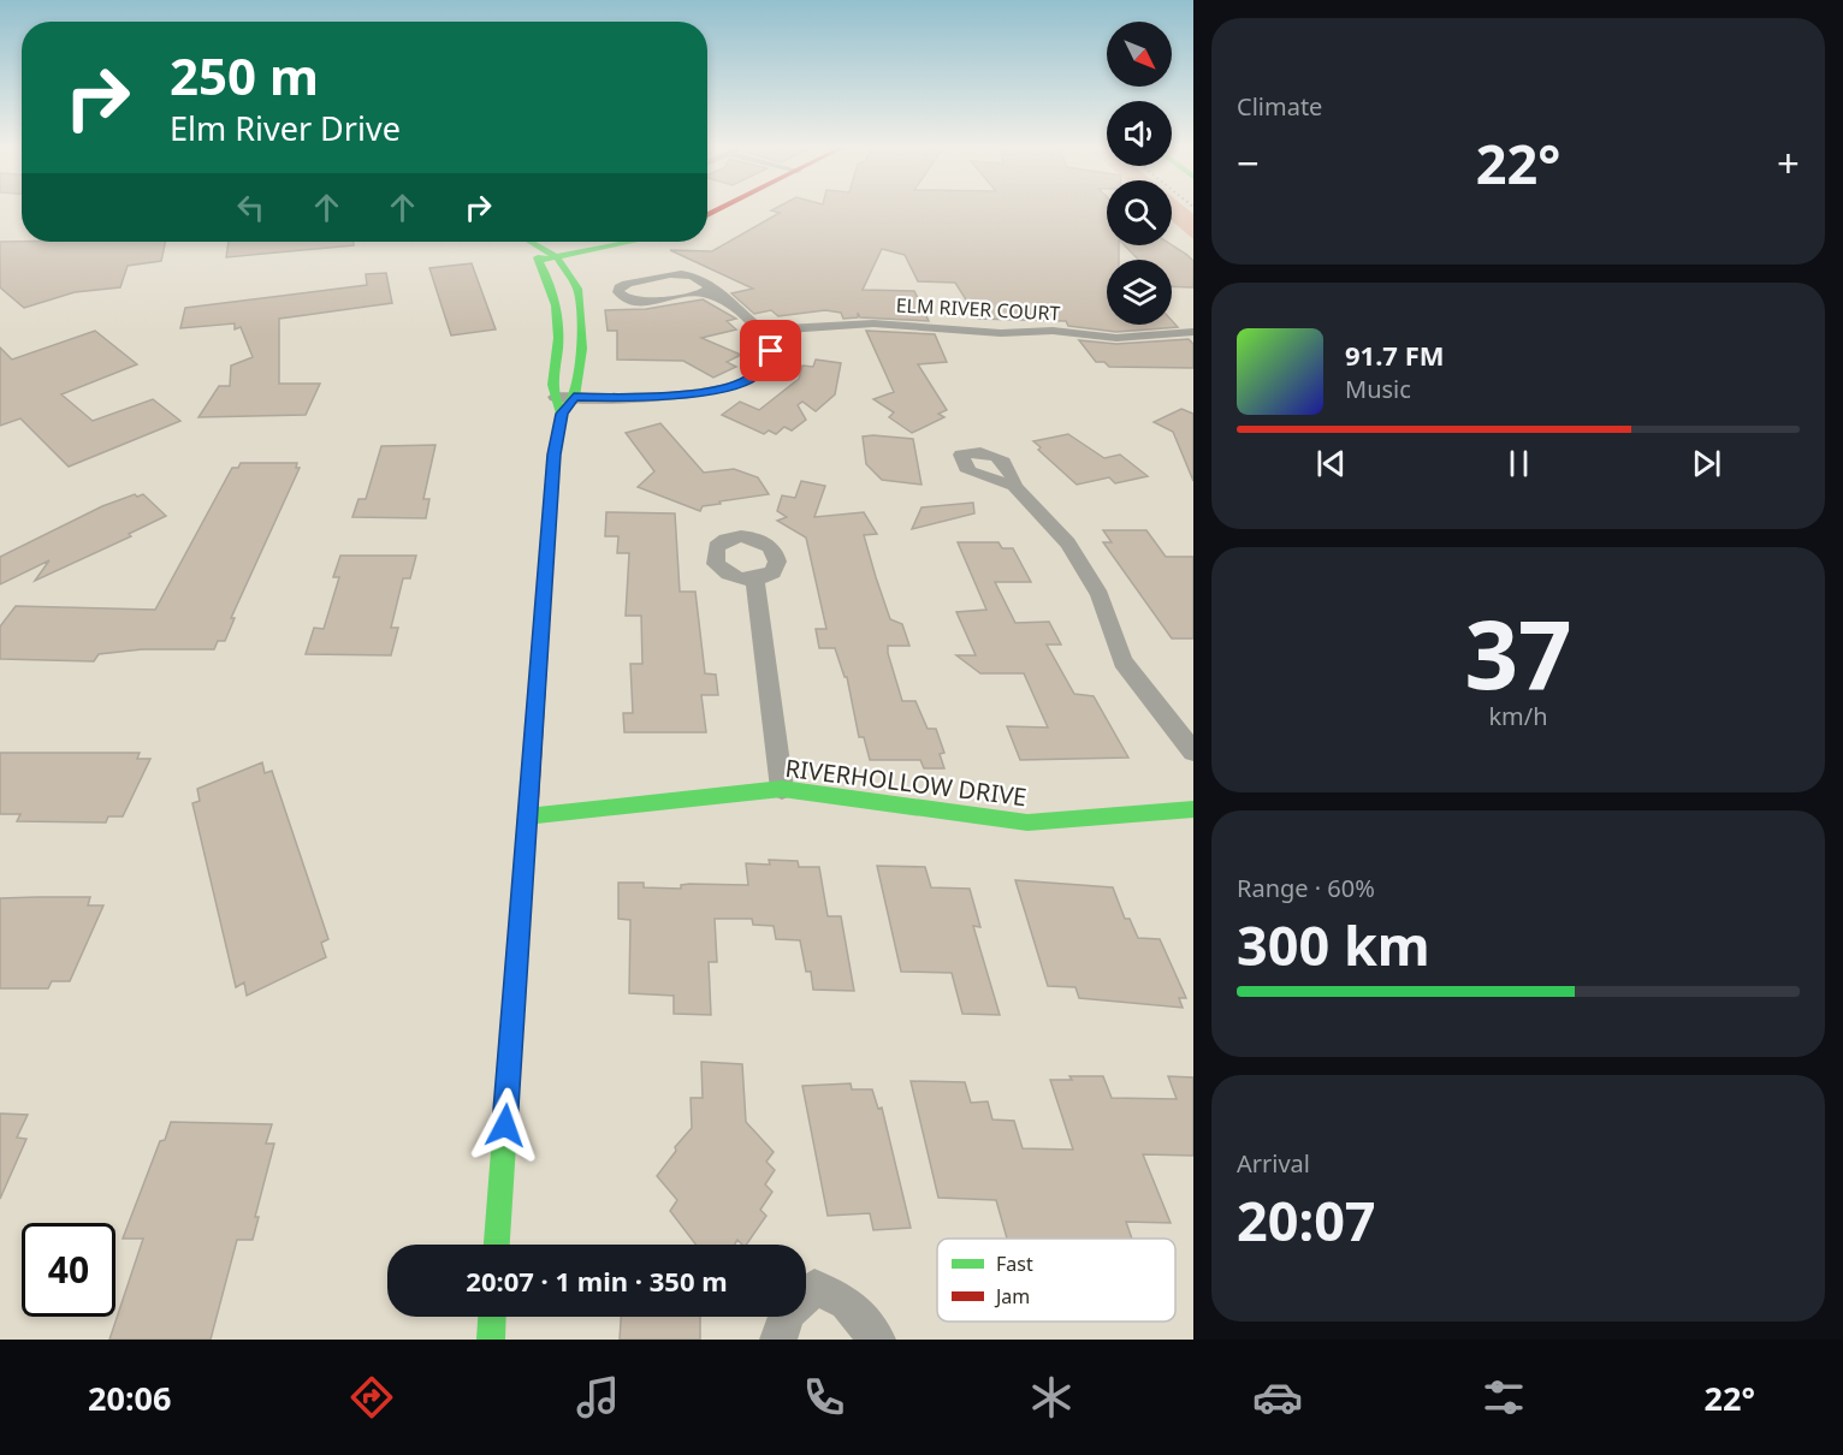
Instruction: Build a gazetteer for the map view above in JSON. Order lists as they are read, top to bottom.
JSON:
{
  "streets": {
    "street": ["ELM RIVER COURT", "RIVERHOLLOW DRIVE"]
  },
  "legend": ["Fast", "Jam"],
  "north": "bottom right",
  "page": {
    "tile": [
      "Climate",
      ["37", "km/h"],
      ["Range · 60%", "300 km"],
      ["Arrival", "20:07"]
    ],
    "turn": ["250 m", "Elm River Drive"],
    "heat": ["−", "22°", "+"],
    "song": ["91.7 FM", "Music"],
    "limit": "40",
    "trip": "20:07 · 1 min · 350 m",
    "tabs": ["20:06", "22°"]
  }
}
